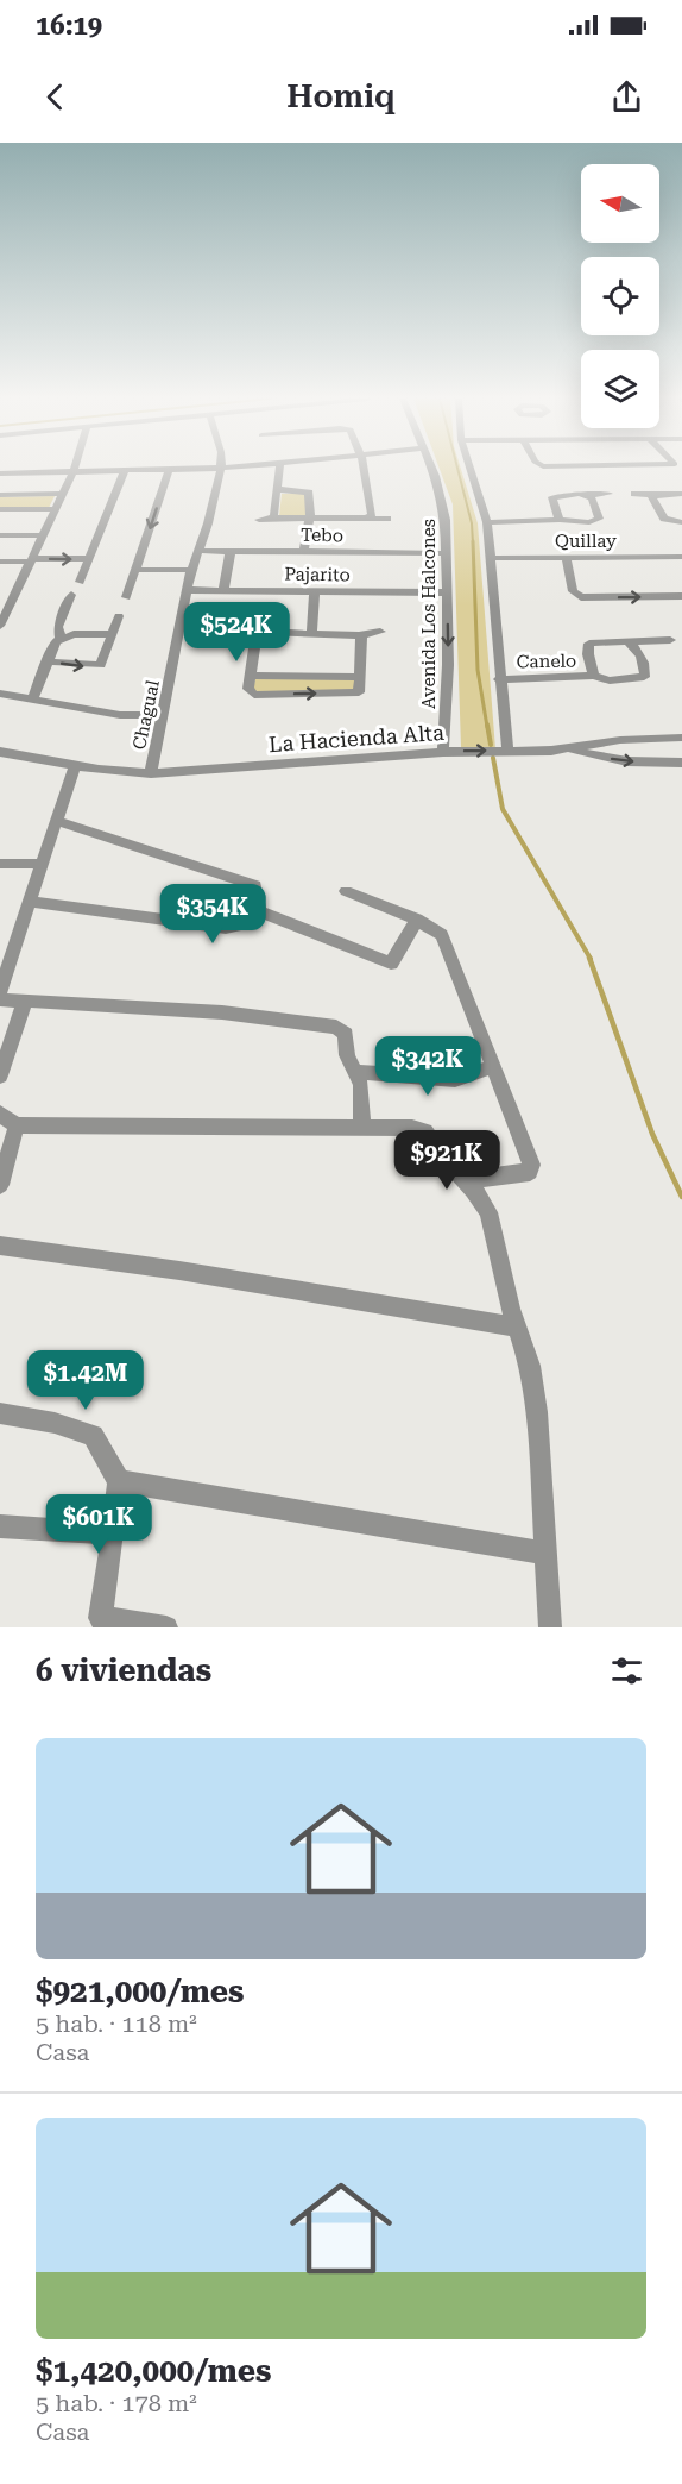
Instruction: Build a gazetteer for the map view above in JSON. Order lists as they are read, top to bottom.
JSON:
{
  "streets": {
    "street": [
      "Tebo",
      "Quillay",
      "Pajarito",
      "Avenida Los Halcones",
      "Canelo",
      "Chagual",
      "La Hacienda Alta"
    ]
  },
  "crossings": [
    ["Tebo", "Avenida Los Halcones"],
    ["Tebo", "Chagual"],
    ["Pajarito", "Avenida Los Halcones"],
    ["Pajarito", "Chagual"],
    ["Avenida Los Halcones", "La Hacienda Alta"],
    ["Chagual", "La Hacienda Alta"]
  ],
  "north": "left",
  "page": {
    "status": "16:19",
    "header": "Homiq",
    "price": [
      "$524K",
      "$354K",
      "$342K",
      "$921K",
      "$1.42M",
      "$601K"
    ],
    "heading": "6 viviendas",
    "list": [
      {
        "name": "$921,000/mes",
        "note": "5 hab. · 118 m² · Casa"
      },
      {
        "name": "$1,420,000/mes",
        "note": "5 hab. · 178 m² · Casa"
      }
    ]
  }
}
